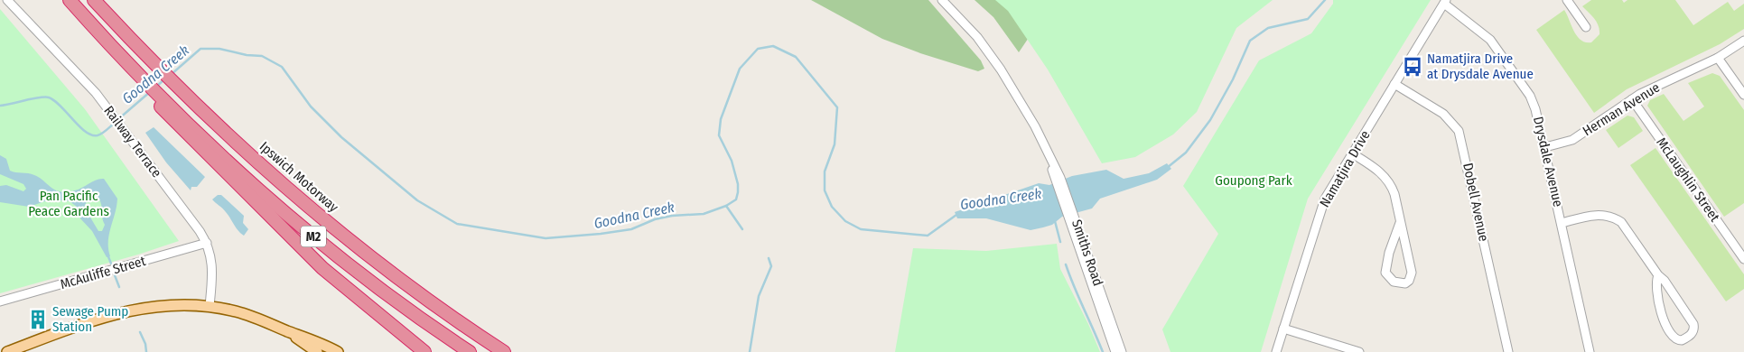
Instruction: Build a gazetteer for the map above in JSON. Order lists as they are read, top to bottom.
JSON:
{
  "streets": {
    "highway": ["Ipswich Motorway", "M2"],
    "street": [
      "Herman Avenue",
      "Railway Terrace",
      "Drysdale Avenue",
      "Namatjira Drive",
      "McLaughlin Street",
      "Dobell Avenue",
      "Smiths Road",
      "McAuliffe Street"
    ]
  },
  "crossings": [
    ["Herman Avenue", "Drysdale Avenue"],
    ["Herman Avenue", "McLaughlin Street"],
    ["Railway Terrace", "McAuliffe Street"],
    ["Drysdale Avenue", "Namatjira Drive"],
    ["Namatjira Drive", "Dobell Avenue"]
  ],
  "water": ["Goodna Creek"],
  "parks": ["Goupong Park", "Pan Pacific Peace Gardens"],
  "places": {
    "bus stop": ["Namatjira Drive at Drysdale Avenue"],
    "building": ["Sewage Pump Station"]
  }
}
